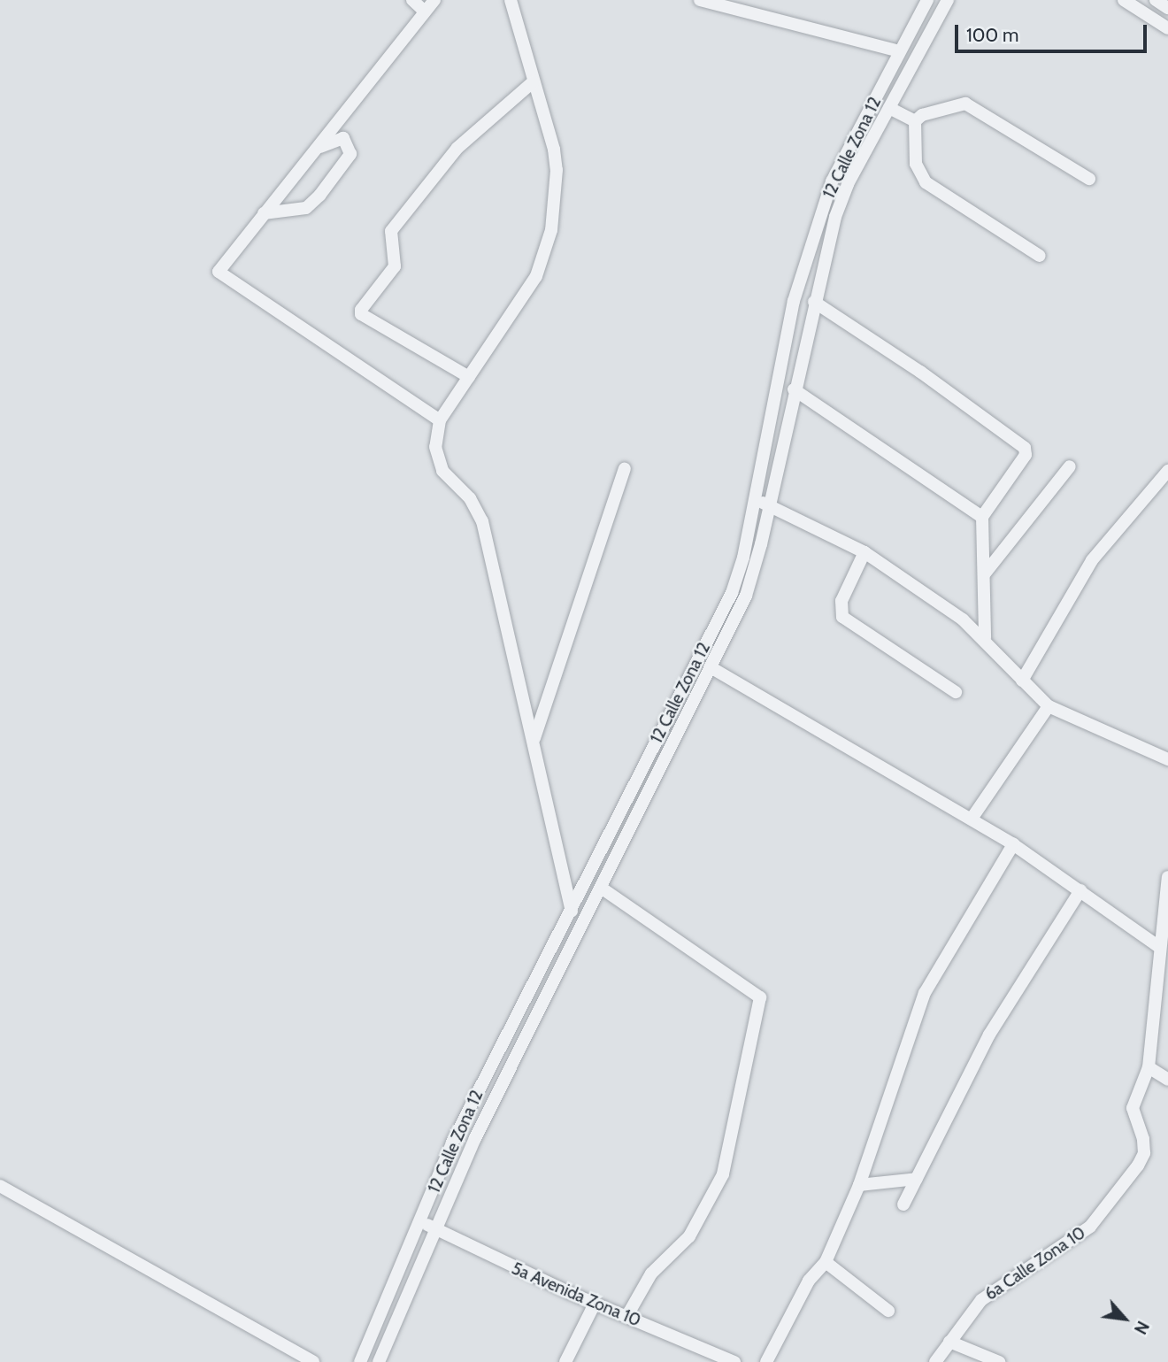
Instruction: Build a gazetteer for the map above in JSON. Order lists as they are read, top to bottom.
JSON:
{
  "streets": {
    "street": ["12 Calle Zona 12", "6a Calle Zona 10", "5a Avenida Zona 10"]
  },
  "crossings": [
    ["12 Calle Zona 12", "5a Avenida Zona 10"]
  ],
  "scale_bar": "100 m",
  "north": "bottom right"
}
